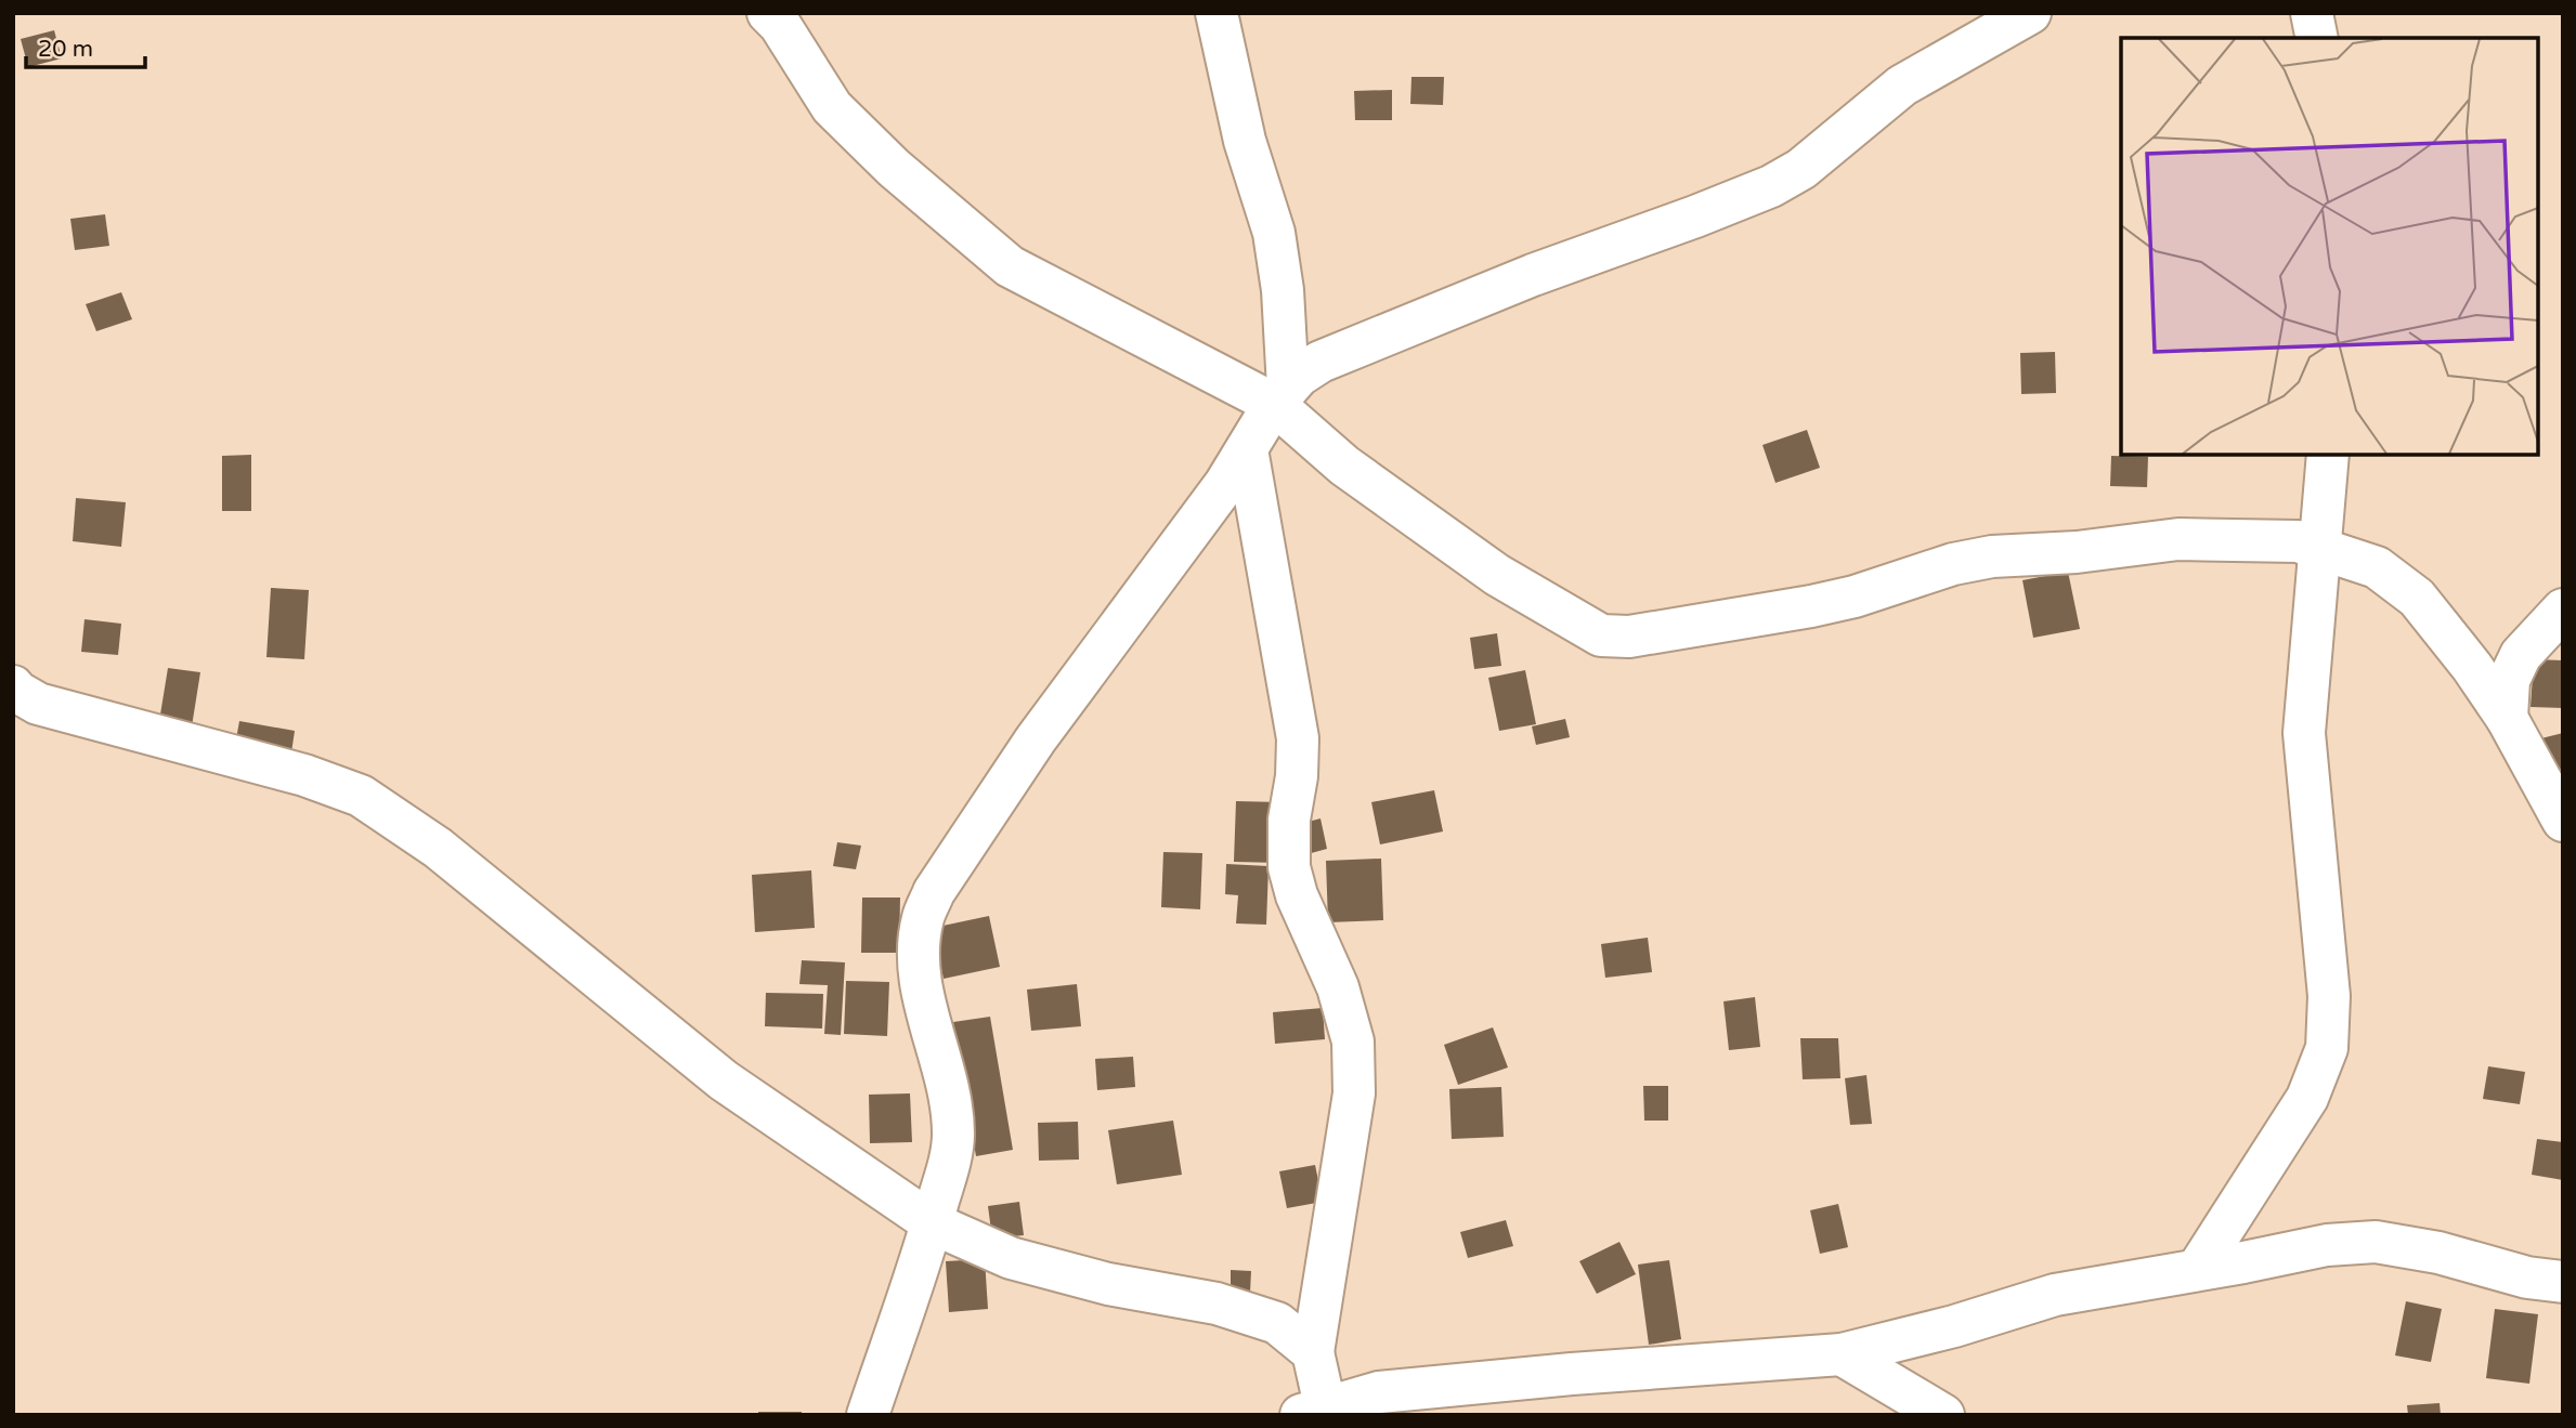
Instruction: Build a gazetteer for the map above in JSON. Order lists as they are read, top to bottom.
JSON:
{
  "scale_bar": "20 m"
}
